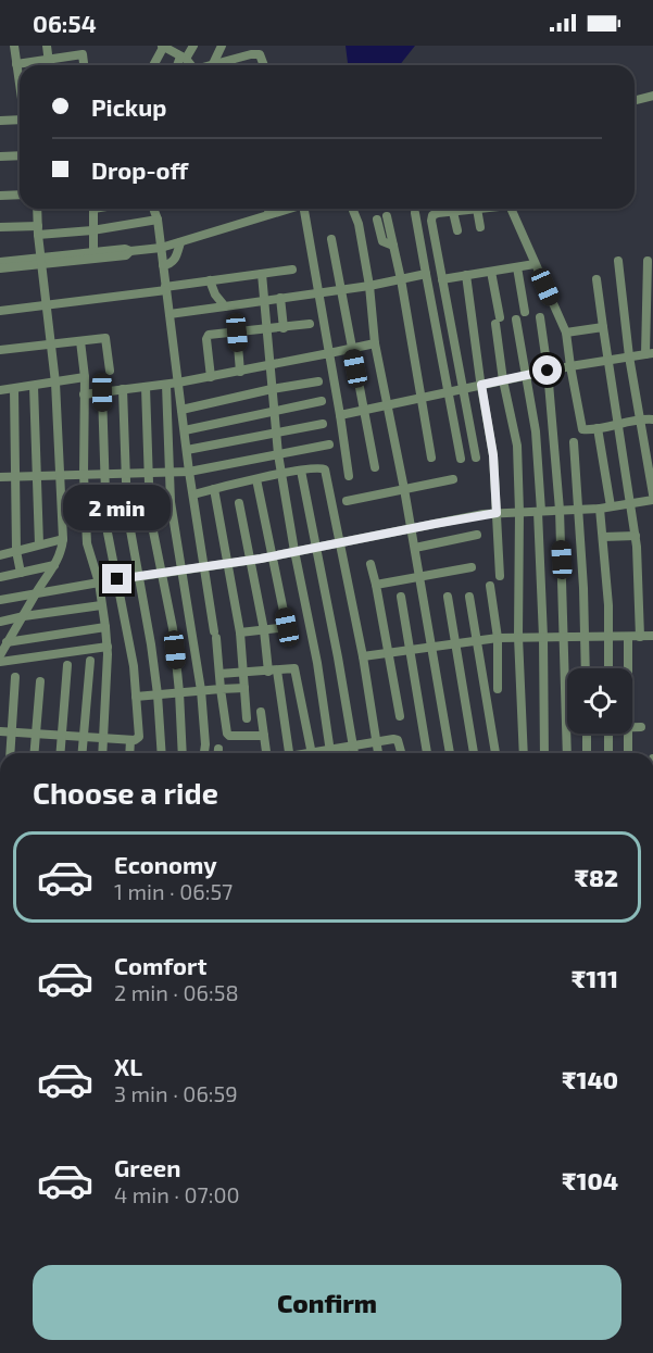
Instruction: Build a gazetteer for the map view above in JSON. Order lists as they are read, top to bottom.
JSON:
{
  "page": {
    "status": "06:54",
    "banner": ["Pickup", "Drop-off"],
    "bubble": "2 min",
    "heading": "Choose a ride",
    "list": [
      {
        "name": "Economy",
        "note": "1 min · 06:57",
        "value": "₹82"
      },
      {
        "name": "Comfort",
        "note": "2 min · 06:58",
        "value": "₹111"
      },
      {
        "name": "XL",
        "note": "3 min · 06:59",
        "value": "₹140"
      },
      {
        "name": "Green",
        "note": "4 min · 07:00",
        "value": "₹104"
      }
    ],
    "buttons": "Confirm"
  }
}
